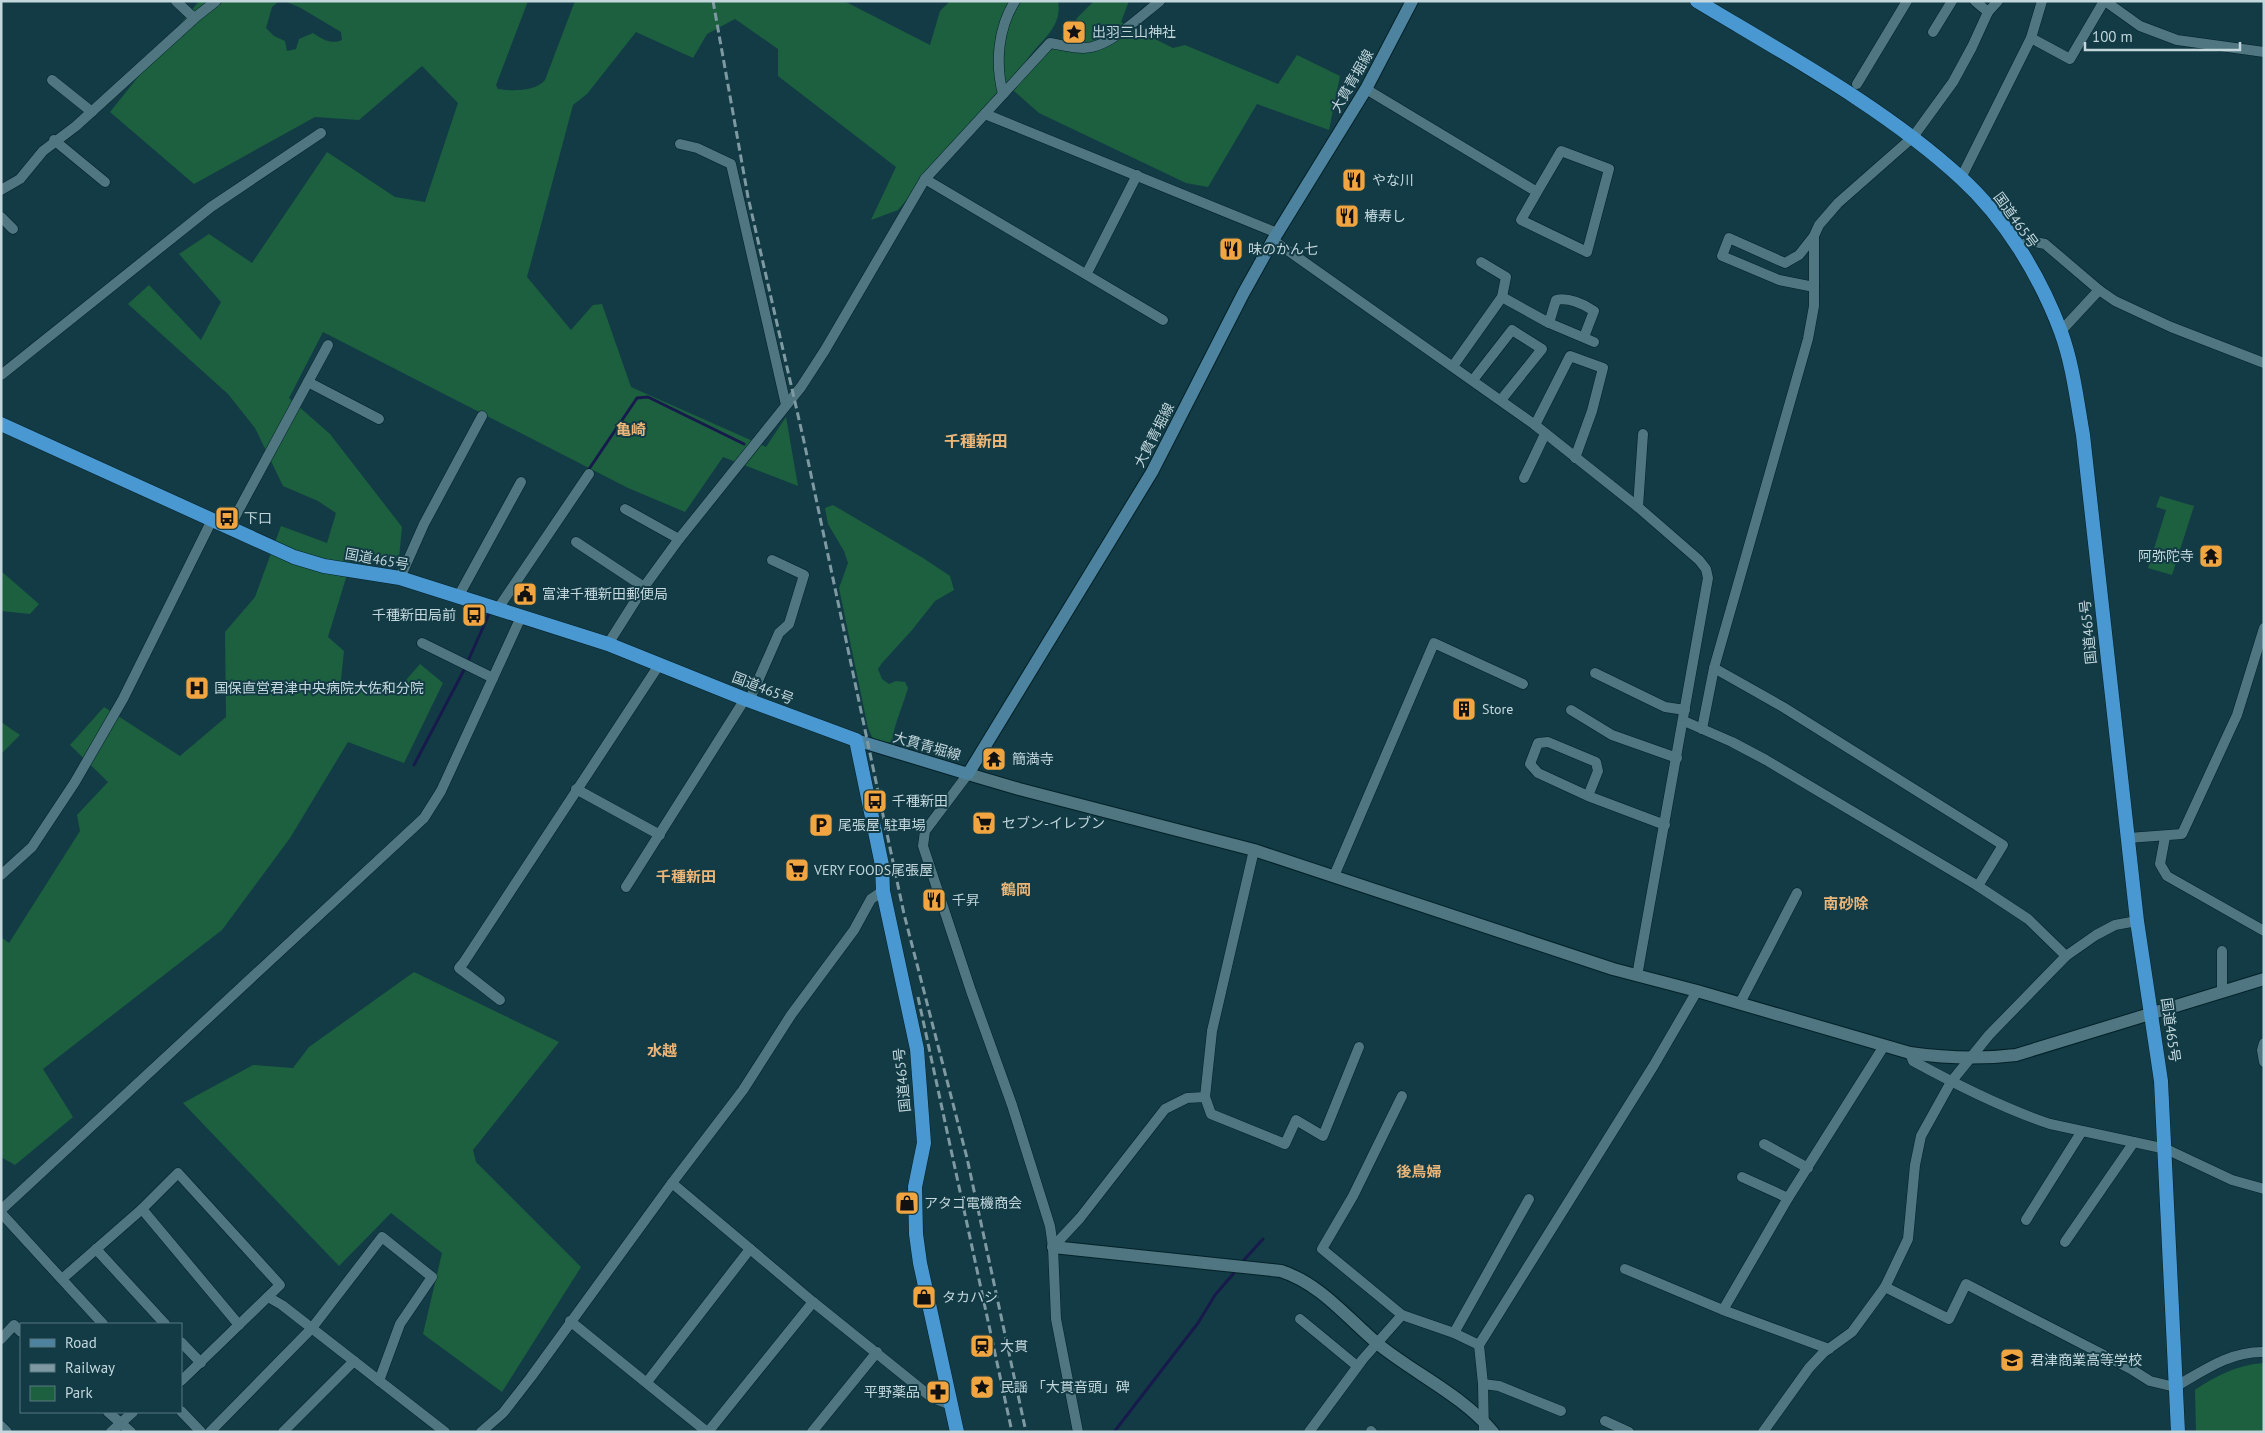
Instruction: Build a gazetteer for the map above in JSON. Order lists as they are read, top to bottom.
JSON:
{
  "streets": {
    "highway": ["国道465号"],
    "main road": ["大貫青堀線"]
  },
  "crossings": [
    ["大貫青堀線", "国道465号"]
  ],
  "districts": [
    "亀崎",
    "千種新田",
    "千種新田",
    "鶴岡",
    "南砂除",
    "水越",
    "後鳥婦"
  ],
  "places": {
    "place": ["出羽三山神社", "民謡 「大貫音頭」碑"],
    "restaurant": [
      "やな川",
      "椿寿し",
      "味のかん七",
      "千昇"
    ],
    "bus stop": ["下口", "千種新田局前", "千種新田"],
    "temple": ["阿弥陀寺", "簡満寺"],
    "public building": ["富津千種新田郵便局"],
    "hospital": ["国保直営君津中央病院大佐和分院"],
    "building": ["Store"],
    "supermarket": ["セブン-イレブン", "VERY FOODS尾張屋"],
    "parking": ["尾張屋 駐車場"],
    "shop": ["アタゴ電機商会", "タカハシ"],
    "station": ["大貫"],
    "school or university": ["君津商業高等学校"],
    "pharmacy": ["平野薬品"]
  },
  "legend": ["Road", "Railway", "Park"],
  "scale_bar": "100 m"
}
